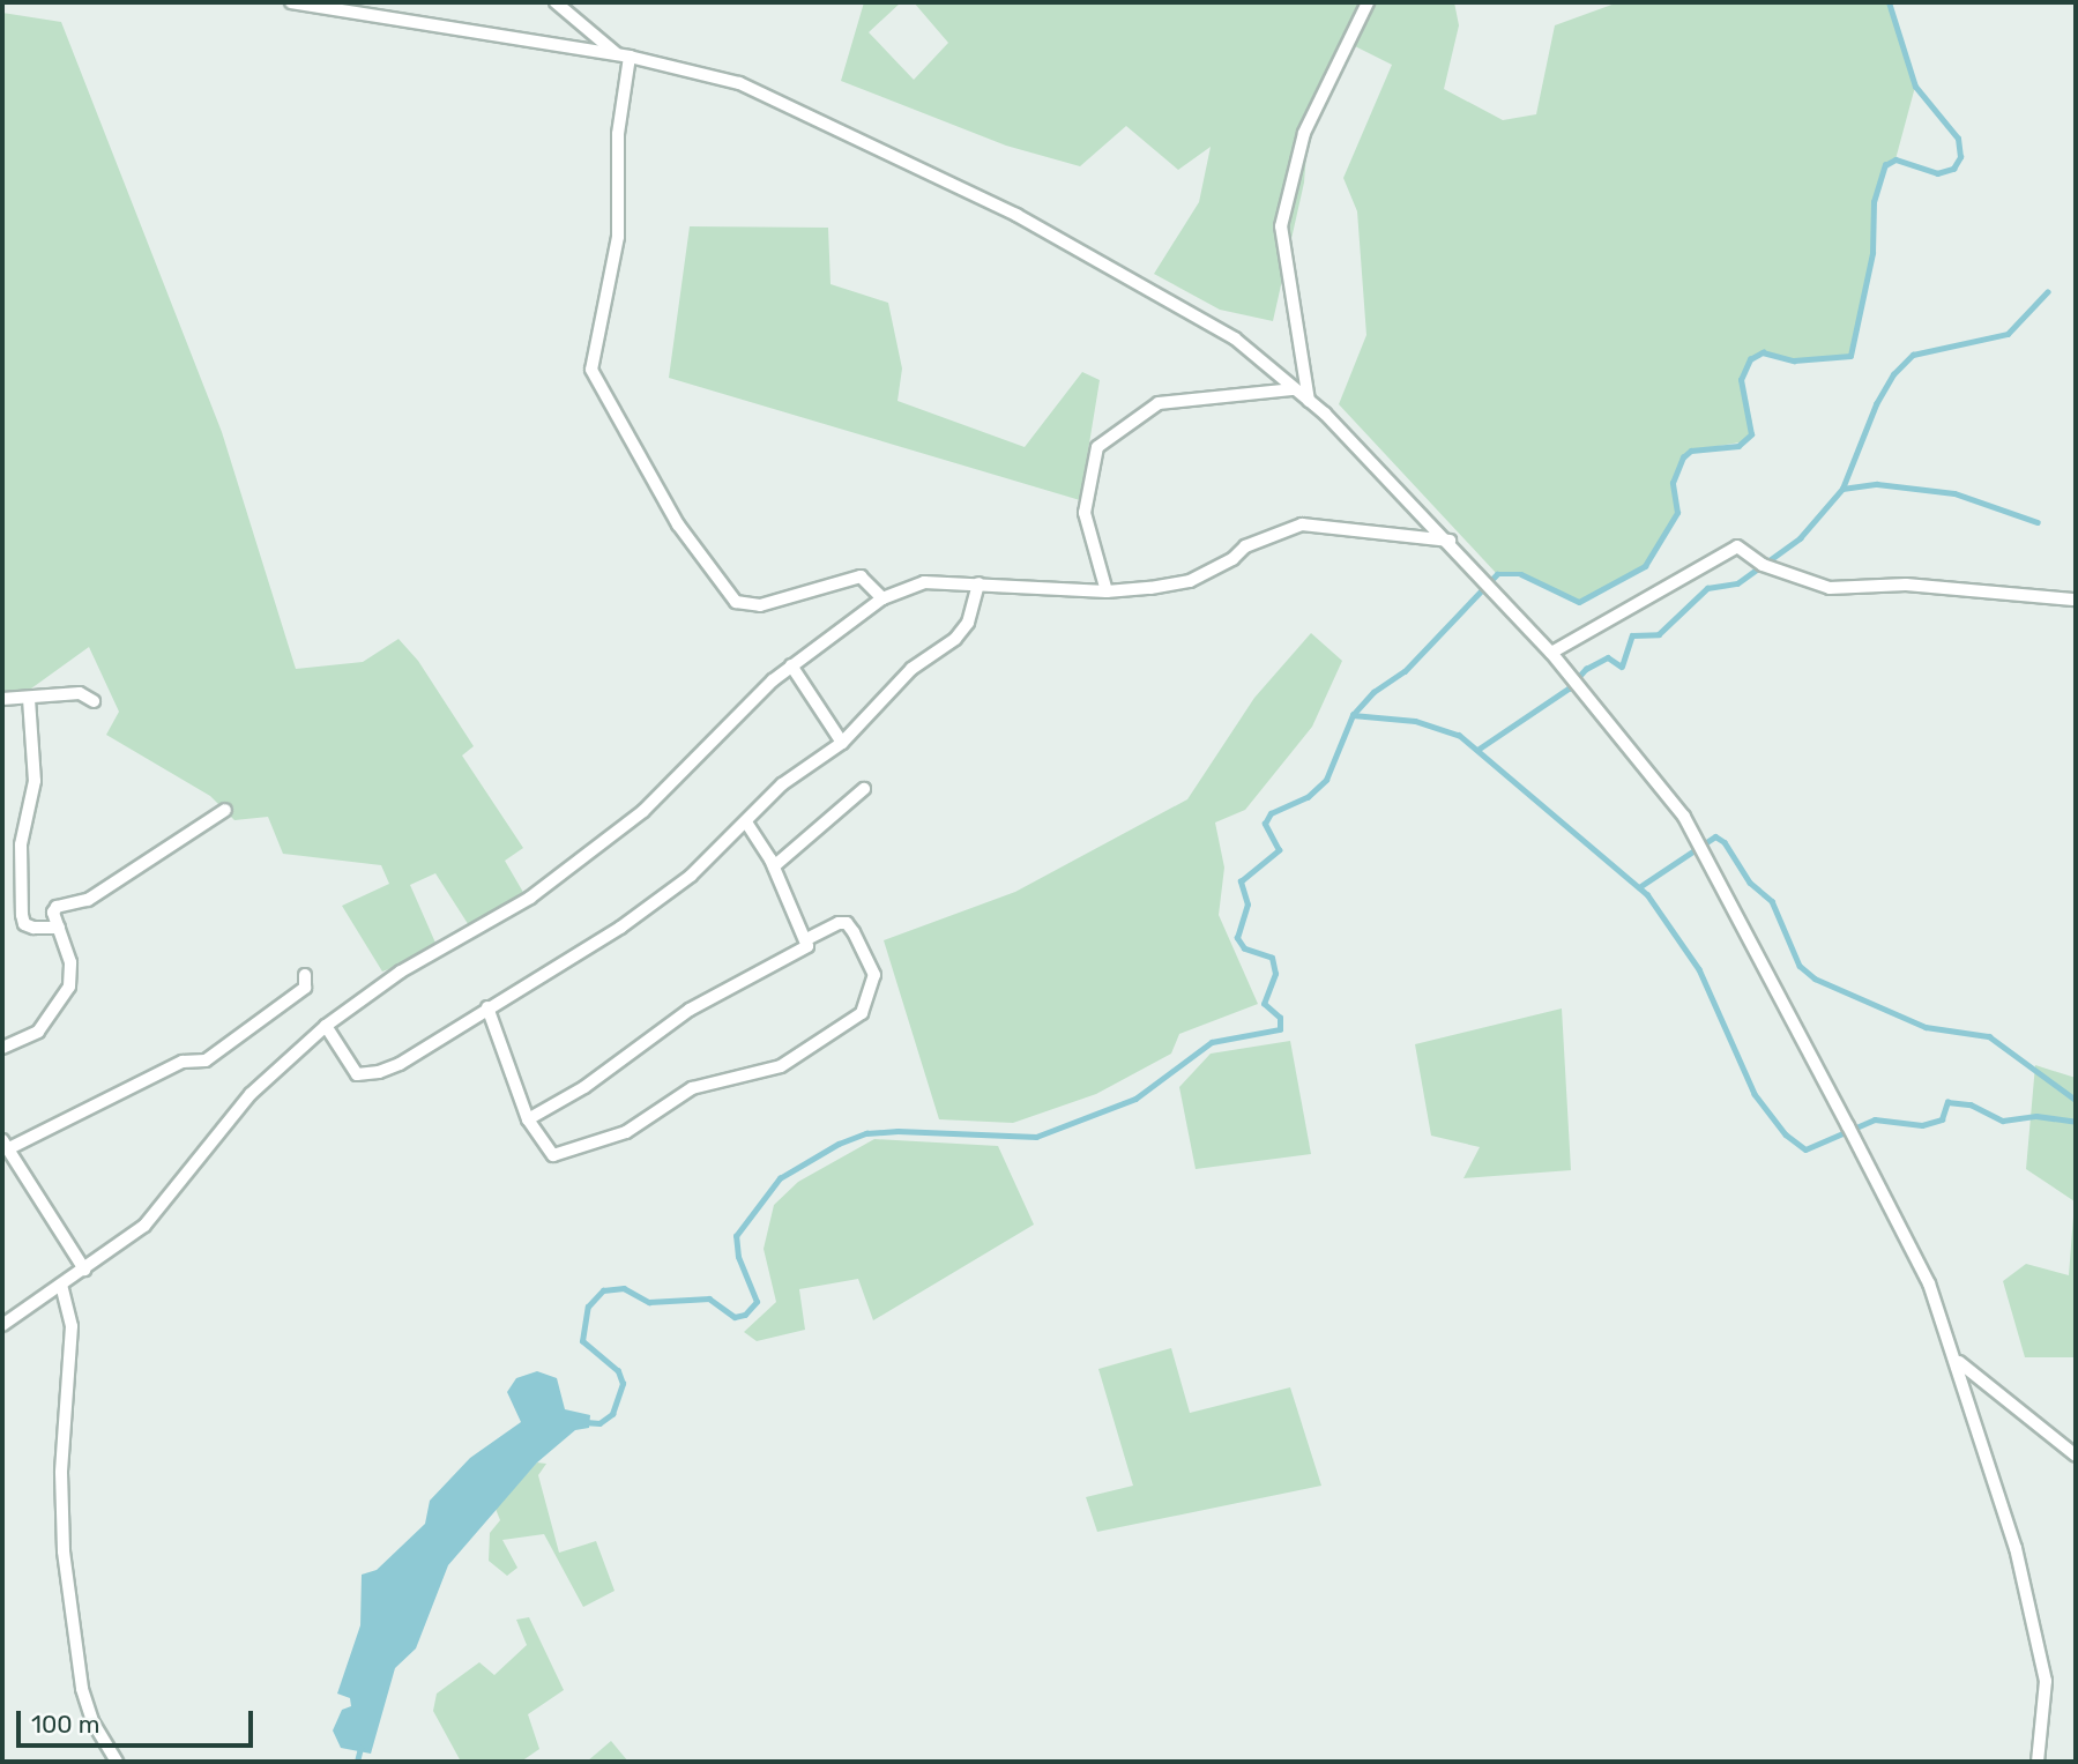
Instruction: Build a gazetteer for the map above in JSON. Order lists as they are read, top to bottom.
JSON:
{
  "scale_bar": "100 m"
}
